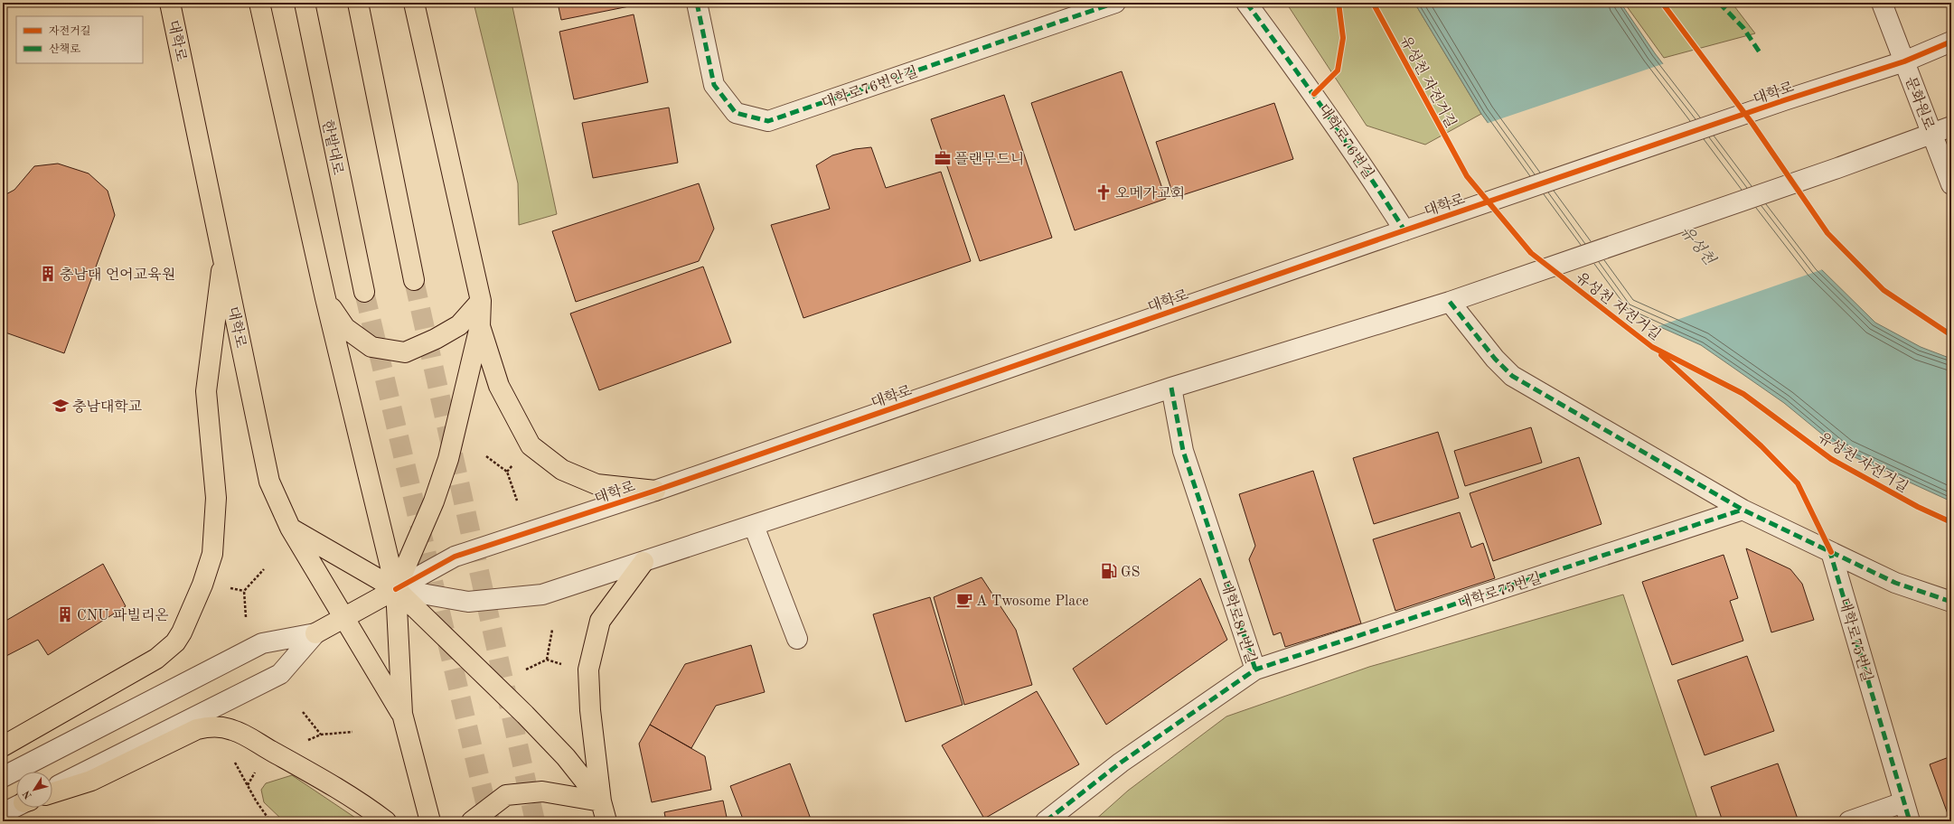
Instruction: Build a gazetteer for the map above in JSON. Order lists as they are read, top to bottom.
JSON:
{
  "streets": {
    "main road": ["대학로", "한밭대로"],
    "street": [
      "대학로76번안길",
      "문화원로",
      "대학로76번길",
      "대학로75번길",
      "대학로81번길"
    ],
    "cycle path": ["유성천 자전거길"]
  },
  "crossings": [
    ["대학로", "문화원로"],
    ["대학로", "대학로76번길"],
    ["대학로75번길", "대학로81번길"]
  ],
  "water": ["유성천"],
  "places": {
    "office": ["플랜무드니"],
    "church": ["오메가교회"],
    "building": ["충남대 언어교육원", "CNU 파빌리온"],
    "school or university": ["충남대학교"],
    "fuel station": ["GS"],
    "cafe": ["A Twosome Place"]
  },
  "legend": ["자전거길", "산책로"],
  "north": "bottom left"
}
